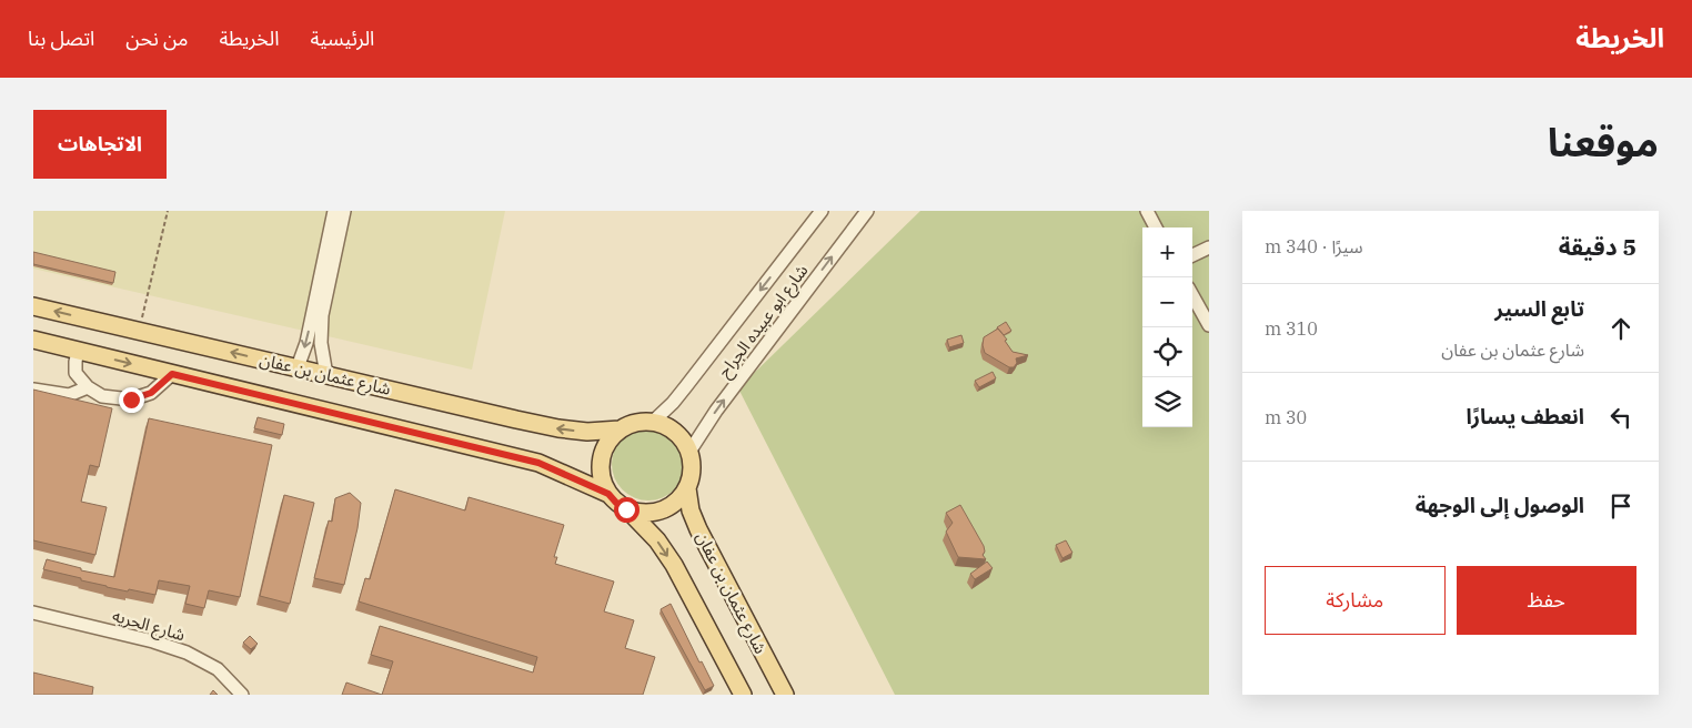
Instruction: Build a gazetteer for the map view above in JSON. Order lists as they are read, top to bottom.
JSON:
{
  "streets": {
    "main road": ["شارع عثمان بن عفان"],
    "street": ["شارع ابو عبيده الجراح", "شارع الحريه"]
  },
  "crossings": [
    ["شارع ابو عبيده الجراح", "شارع عثمان بن عفان"]
  ],
  "page": {
    "header": "الخريطة",
    "nav": [
      "الرئيسية",
      "الخريطة",
      "من نحن",
      "اتصل بنا"
    ],
    "title": "موقعنا",
    "buttons": [
      "الاتجاهات",
      ["حفظ", "مشاركة"]
    ],
    "heading": ["5 دقيقة", "سيرًا · 340 m"],
    "map_buttons": ["+", "−"],
    "list": [
      ["تابع السير", "شارع عثمان بن عفان", "310 m"],
      ["انعطف يسارًا", "30 m"],
      "الوصول إلى الوجهة"
    ]
  }
}
